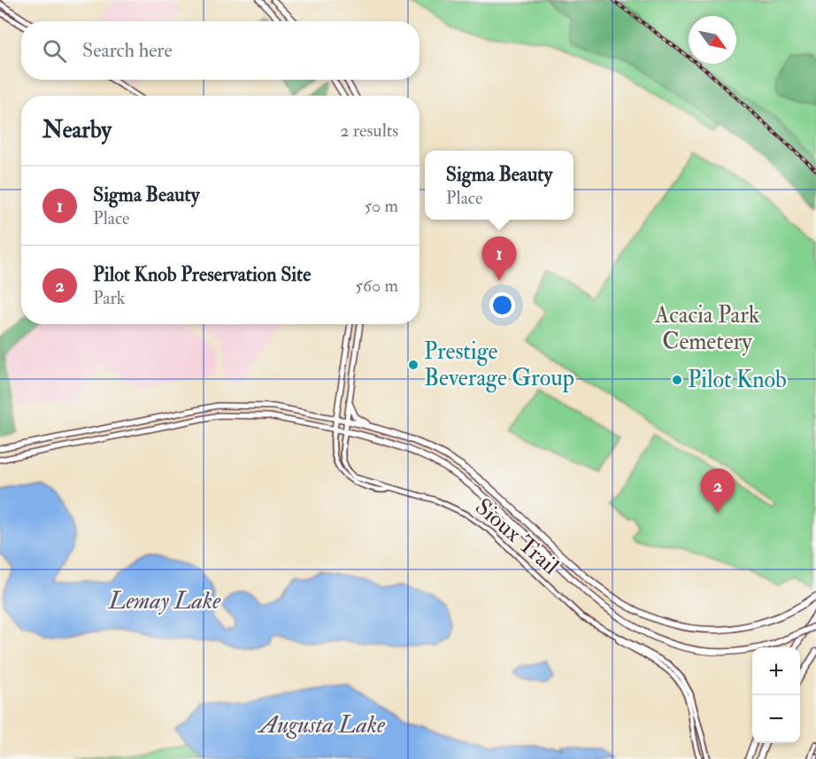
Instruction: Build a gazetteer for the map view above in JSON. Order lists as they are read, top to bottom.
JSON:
{
  "streets": {
    "highway": ["Sioux Trail"]
  },
  "water": ["Lemay Lake", "Augusta Lake"],
  "parks": ["Acacia Park Cemetery"],
  "places": ["Prestige Beverage Group", "Pilot Knob"],
  "north": "bottom right",
  "page": {
    "search": "Search here",
    "heading": ["Nearby", "2 results"],
    "popup": ["Sigma Beauty", "Place"],
    "list": [
      {
        "mark": "1",
        "name": "Sigma Beauty",
        "note": "Place",
        "value": "50 m"
      },
      {
        "mark": "2",
        "name": "Pilot Knob Preservation Site",
        "note": "Park",
        "value": "560 m"
      }
    ],
    "pins": ["1", "2"],
    "map_buttons": ["+", "−"]
  }
}
